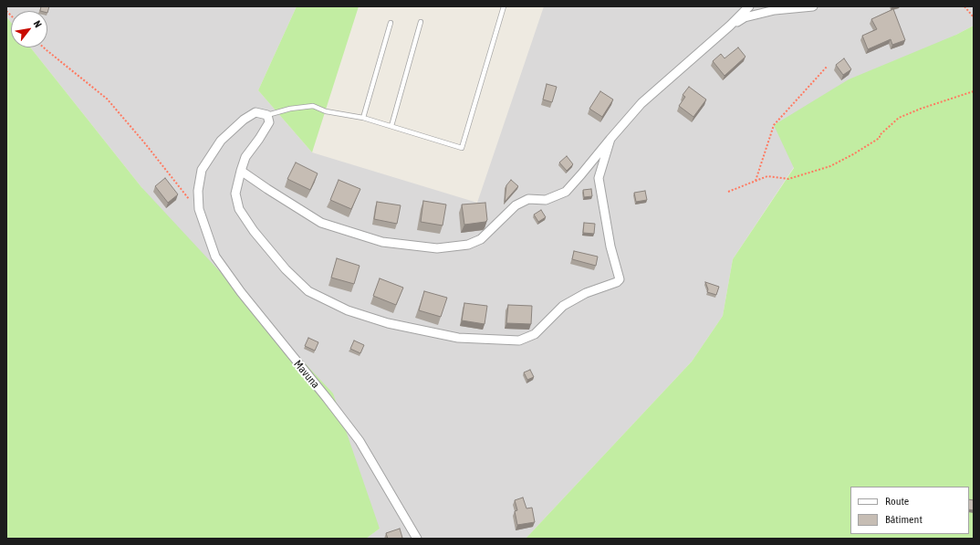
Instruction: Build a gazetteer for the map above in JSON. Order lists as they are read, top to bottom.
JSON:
{
  "streets": {
    "street": ["Mavuna"]
  },
  "legend": ["Route", "Bâtiment"],
  "north": "top right"
}
